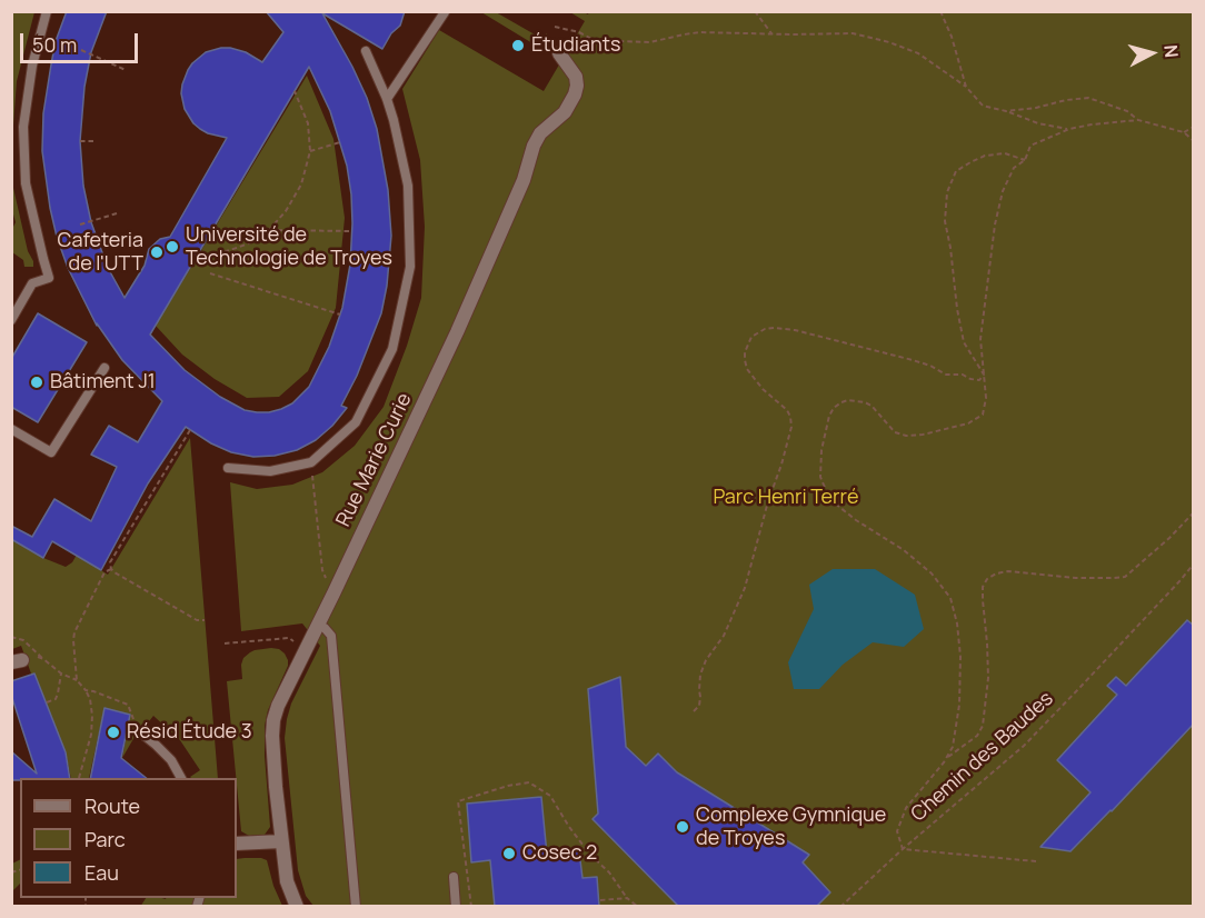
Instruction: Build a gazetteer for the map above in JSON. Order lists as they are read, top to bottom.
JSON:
{
  "streets": {
    "street": ["Rue Marie Curie"],
    "path": ["Chemin des Baudes"]
  },
  "parks": ["Parc Henri Terré"],
  "places": [
    "Étudiants",
    "Université de Technologie de Troyes",
    "Cafeteria de l'UTT",
    "Bâtiment J1",
    "Résid Étude 3",
    "Complexe Gymnique de Troyes",
    "Cosec 2"
  ],
  "legend": ["Route", "Parc", "Eau"],
  "scale_bar": "50 m",
  "north": "right"
}
